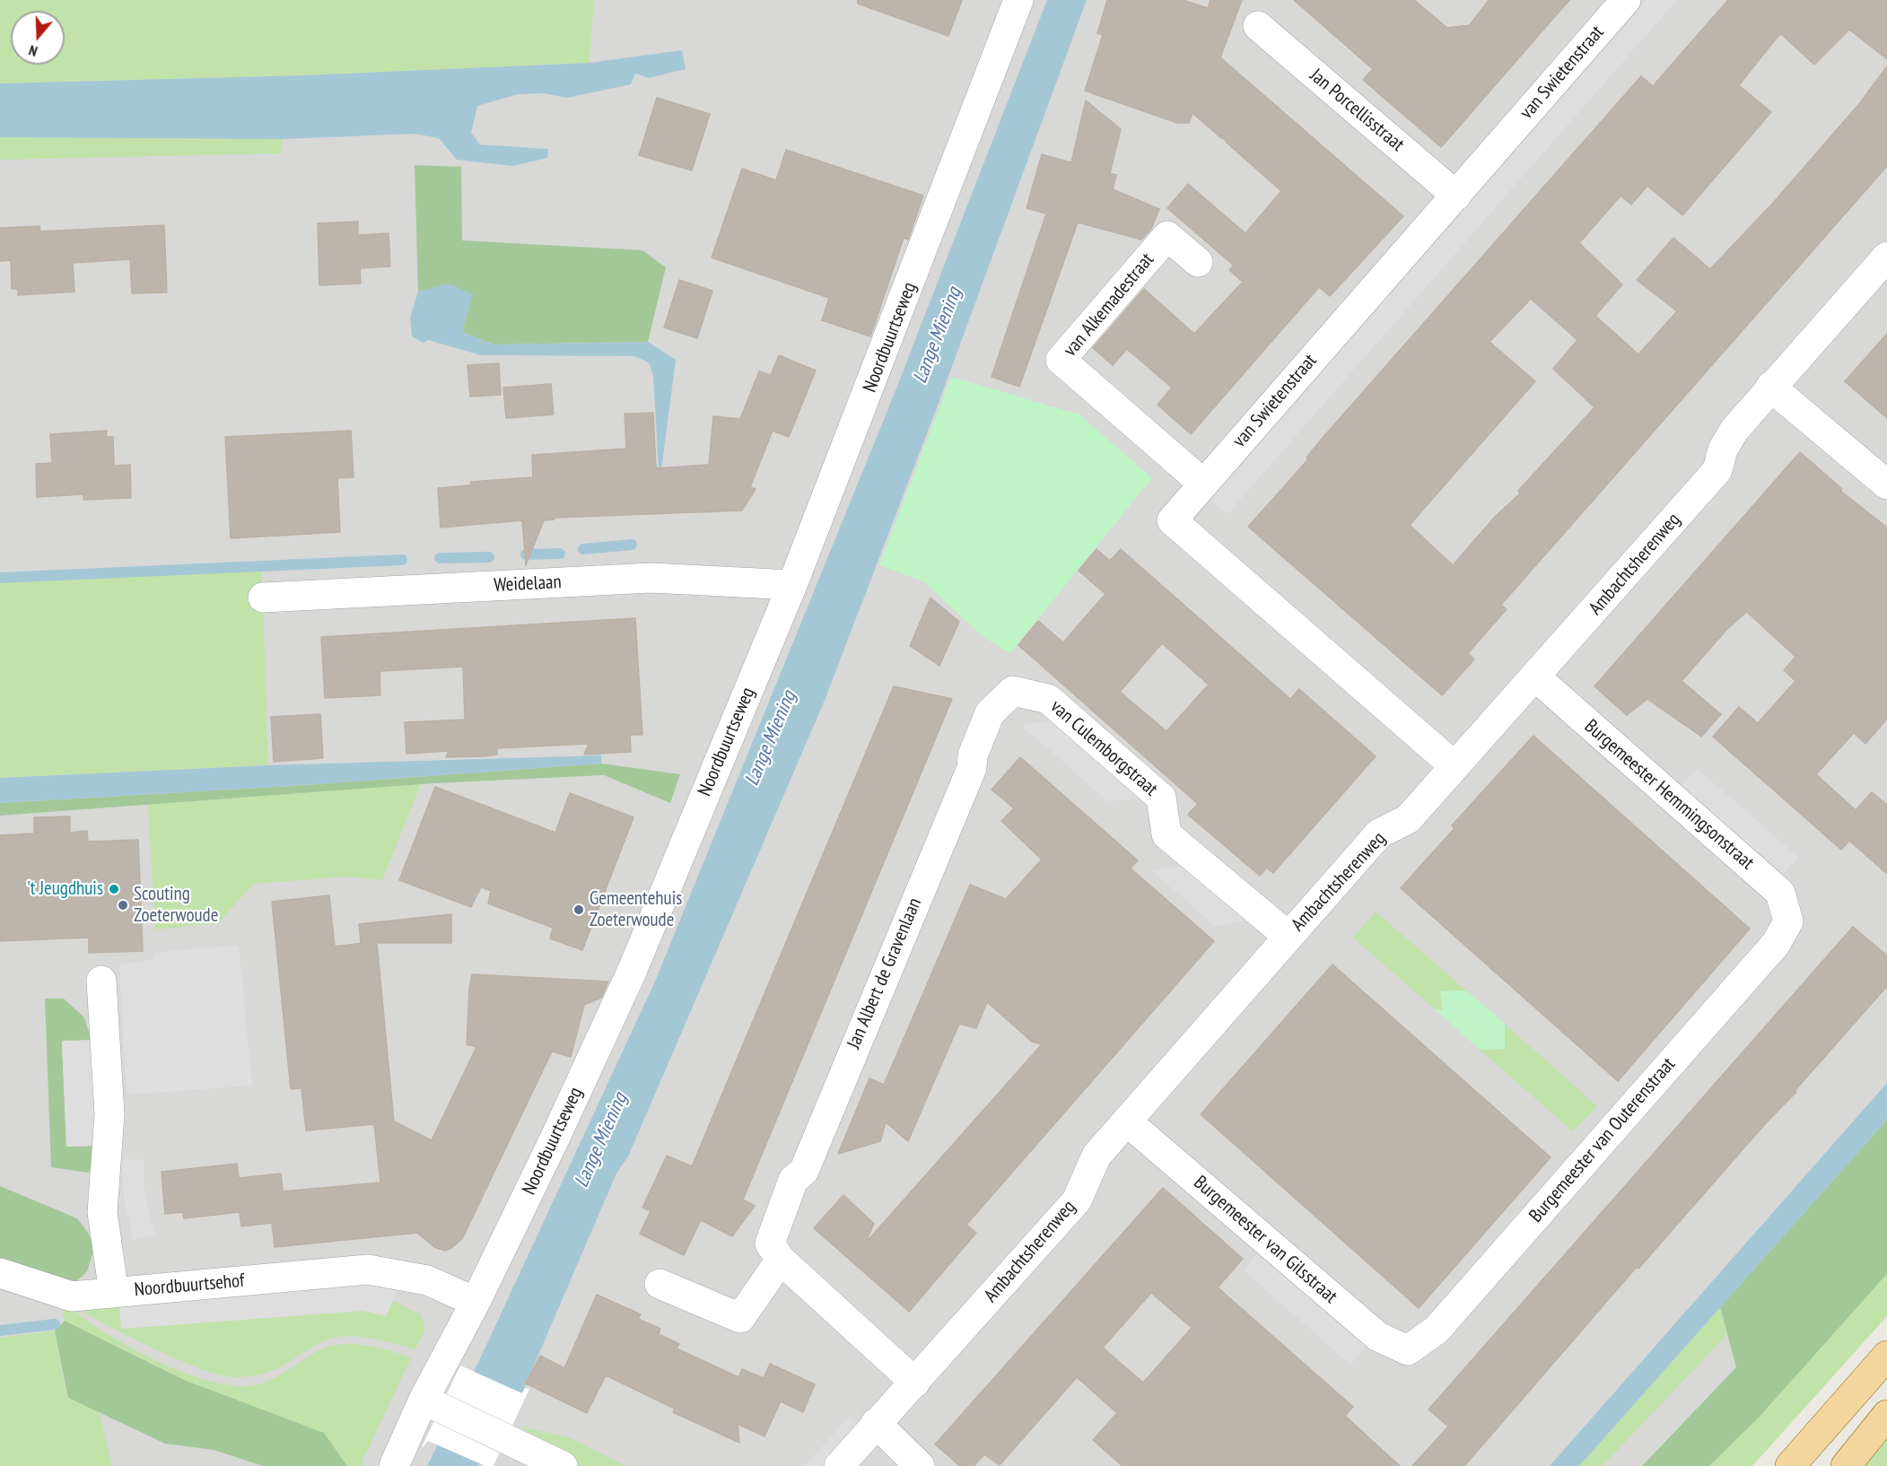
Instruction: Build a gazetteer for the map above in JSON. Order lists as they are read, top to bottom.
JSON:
{
  "streets": {
    "street": [
      "van Swietenstraat",
      "Jan Porcellisstraat",
      "van Alkemadestraat",
      "Noordbuurtseweg",
      "Ambachtsherenweg",
      "Weidelaan",
      "van Culemborgstraat",
      "Burgemeester Hemmingsonstraat",
      "Jan Albert de Gravenlaan",
      "Burgemeester van Outerenstraat",
      "Burgemeester van Gilsstraat",
      "Noordbuurtsehof"
    ]
  },
  "crossings": [
    ["van Swietenstraat", "Jan Porcellisstraat"],
    ["van Swietenstraat", "van Alkemadestraat"],
    ["van Swietenstraat", "Ambachtsherenweg"],
    ["Noordbuurtseweg", "Weidelaan"],
    ["Noordbuurtseweg", "Noordbuurtsehof"],
    ["Ambachtsherenweg", "van Culemborgstraat"],
    ["Ambachtsherenweg", "Burgemeester Hemmingsonstraat"],
    ["Ambachtsherenweg", "Jan Albert de Gravenlaan"],
    ["Ambachtsherenweg", "Burgemeester van Gilsstraat"],
    ["van Culemborgstraat", "Jan Albert de Gravenlaan"],
    ["Burgemeester Hemmingsonstraat", "Burgemeester van Outerenstraat"],
    ["Burgemeester van Outerenstraat", "Burgemeester van Gilsstraat"]
  ],
  "water": ["Lange Miening"],
  "places": ["'t Jeugdhuis", "Scouting Zoeterwoude", "Gemeentehuis Zoeterwoude"],
  "north": "bottom"
}
